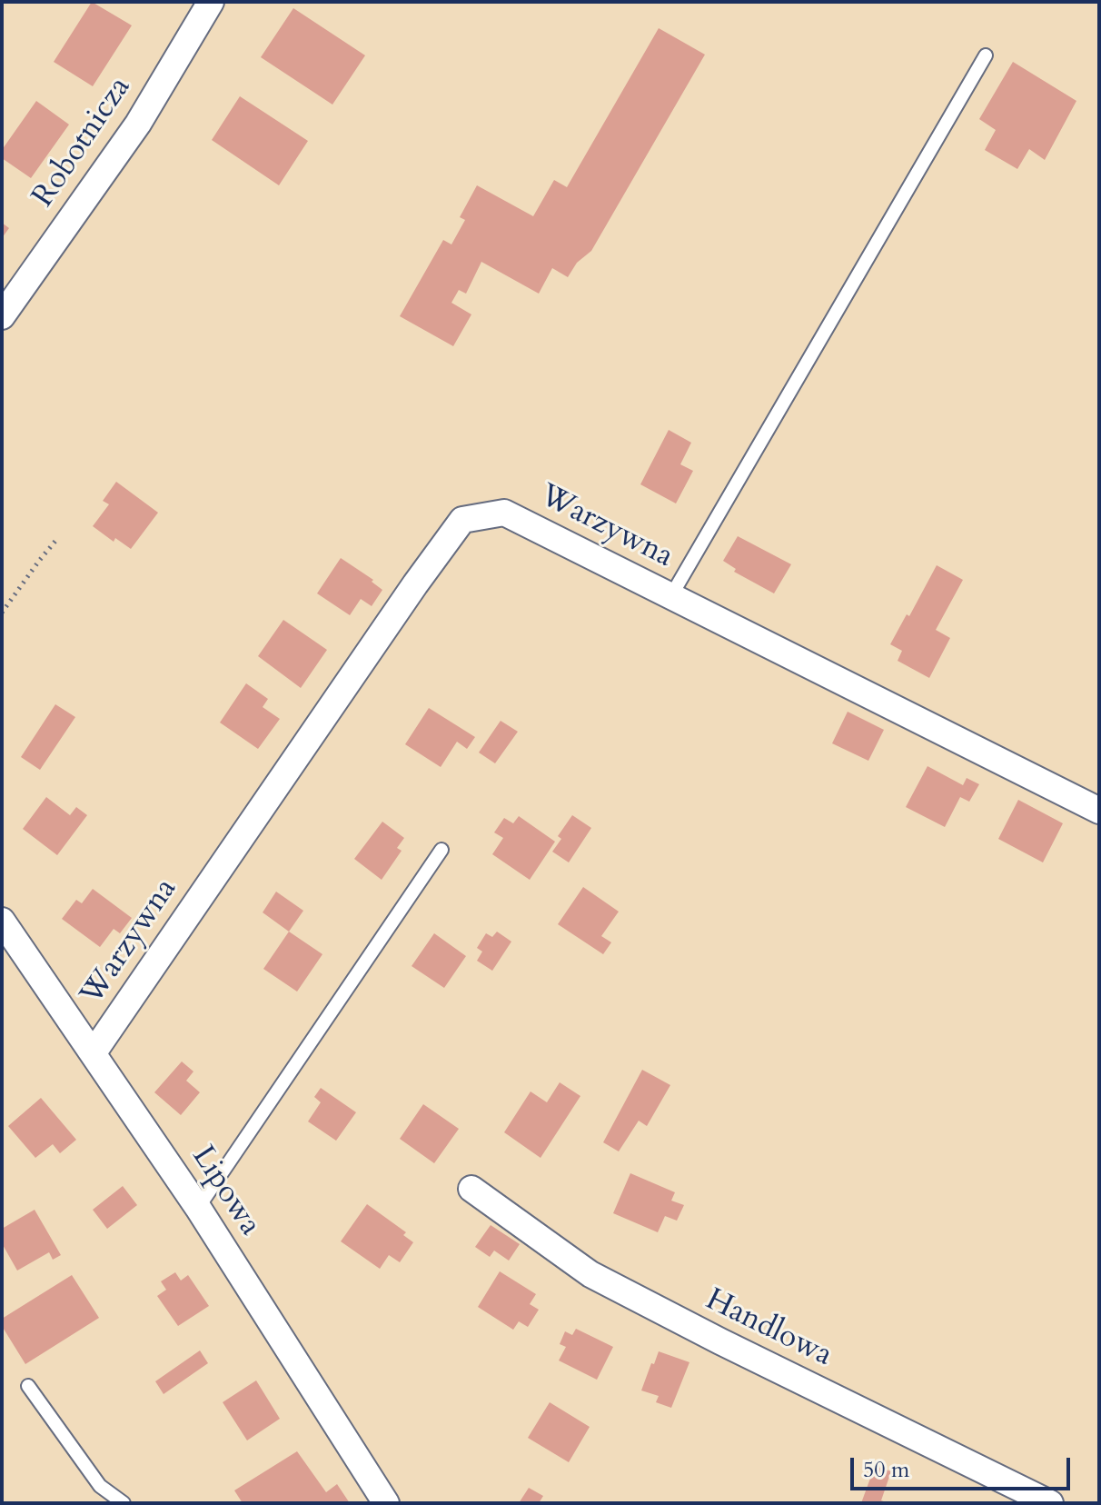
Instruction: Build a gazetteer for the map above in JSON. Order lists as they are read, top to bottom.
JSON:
{
  "streets": {
    "street": [
      "Robotnicza",
      "Warzywna",
      "Lipowa",
      "Handlowa"
    ]
  },
  "crossings": [
    ["Warzywna", "Lipowa"]
  ],
  "scale_bar": "50 m"
}
